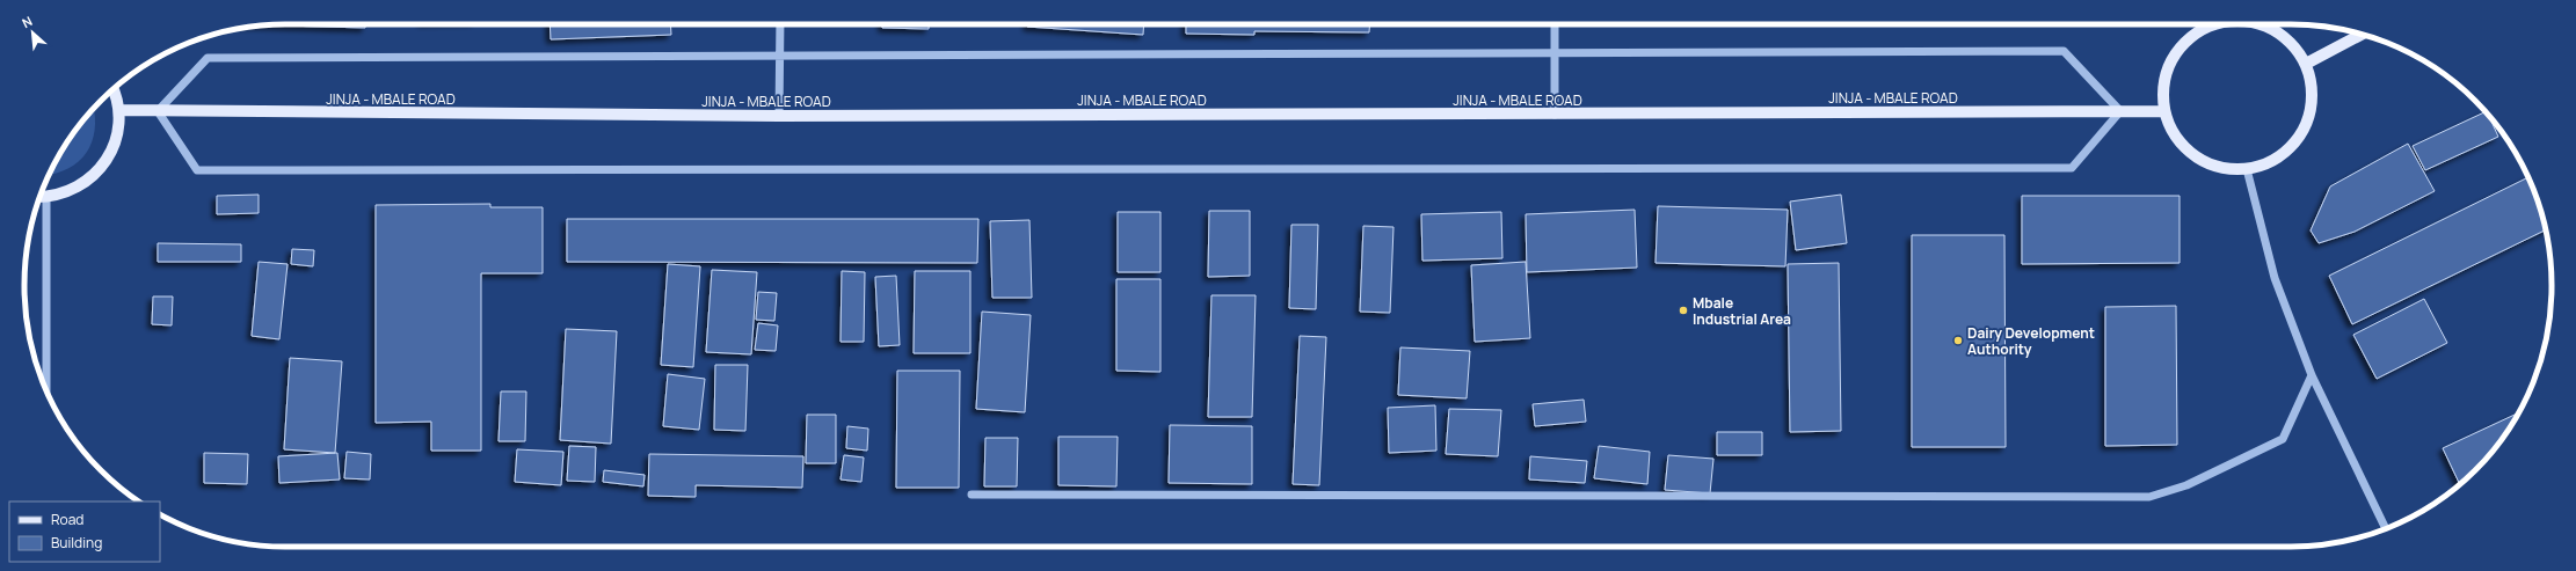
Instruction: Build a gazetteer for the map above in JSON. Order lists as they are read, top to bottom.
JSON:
{
  "streets": {
    "main road": ["JINJA - MBALE ROAD"]
  },
  "places": ["Mbale Industrial Area", "Dairy Development Authority"],
  "legend": ["Road", "Building"],
  "north": "top left"
}
